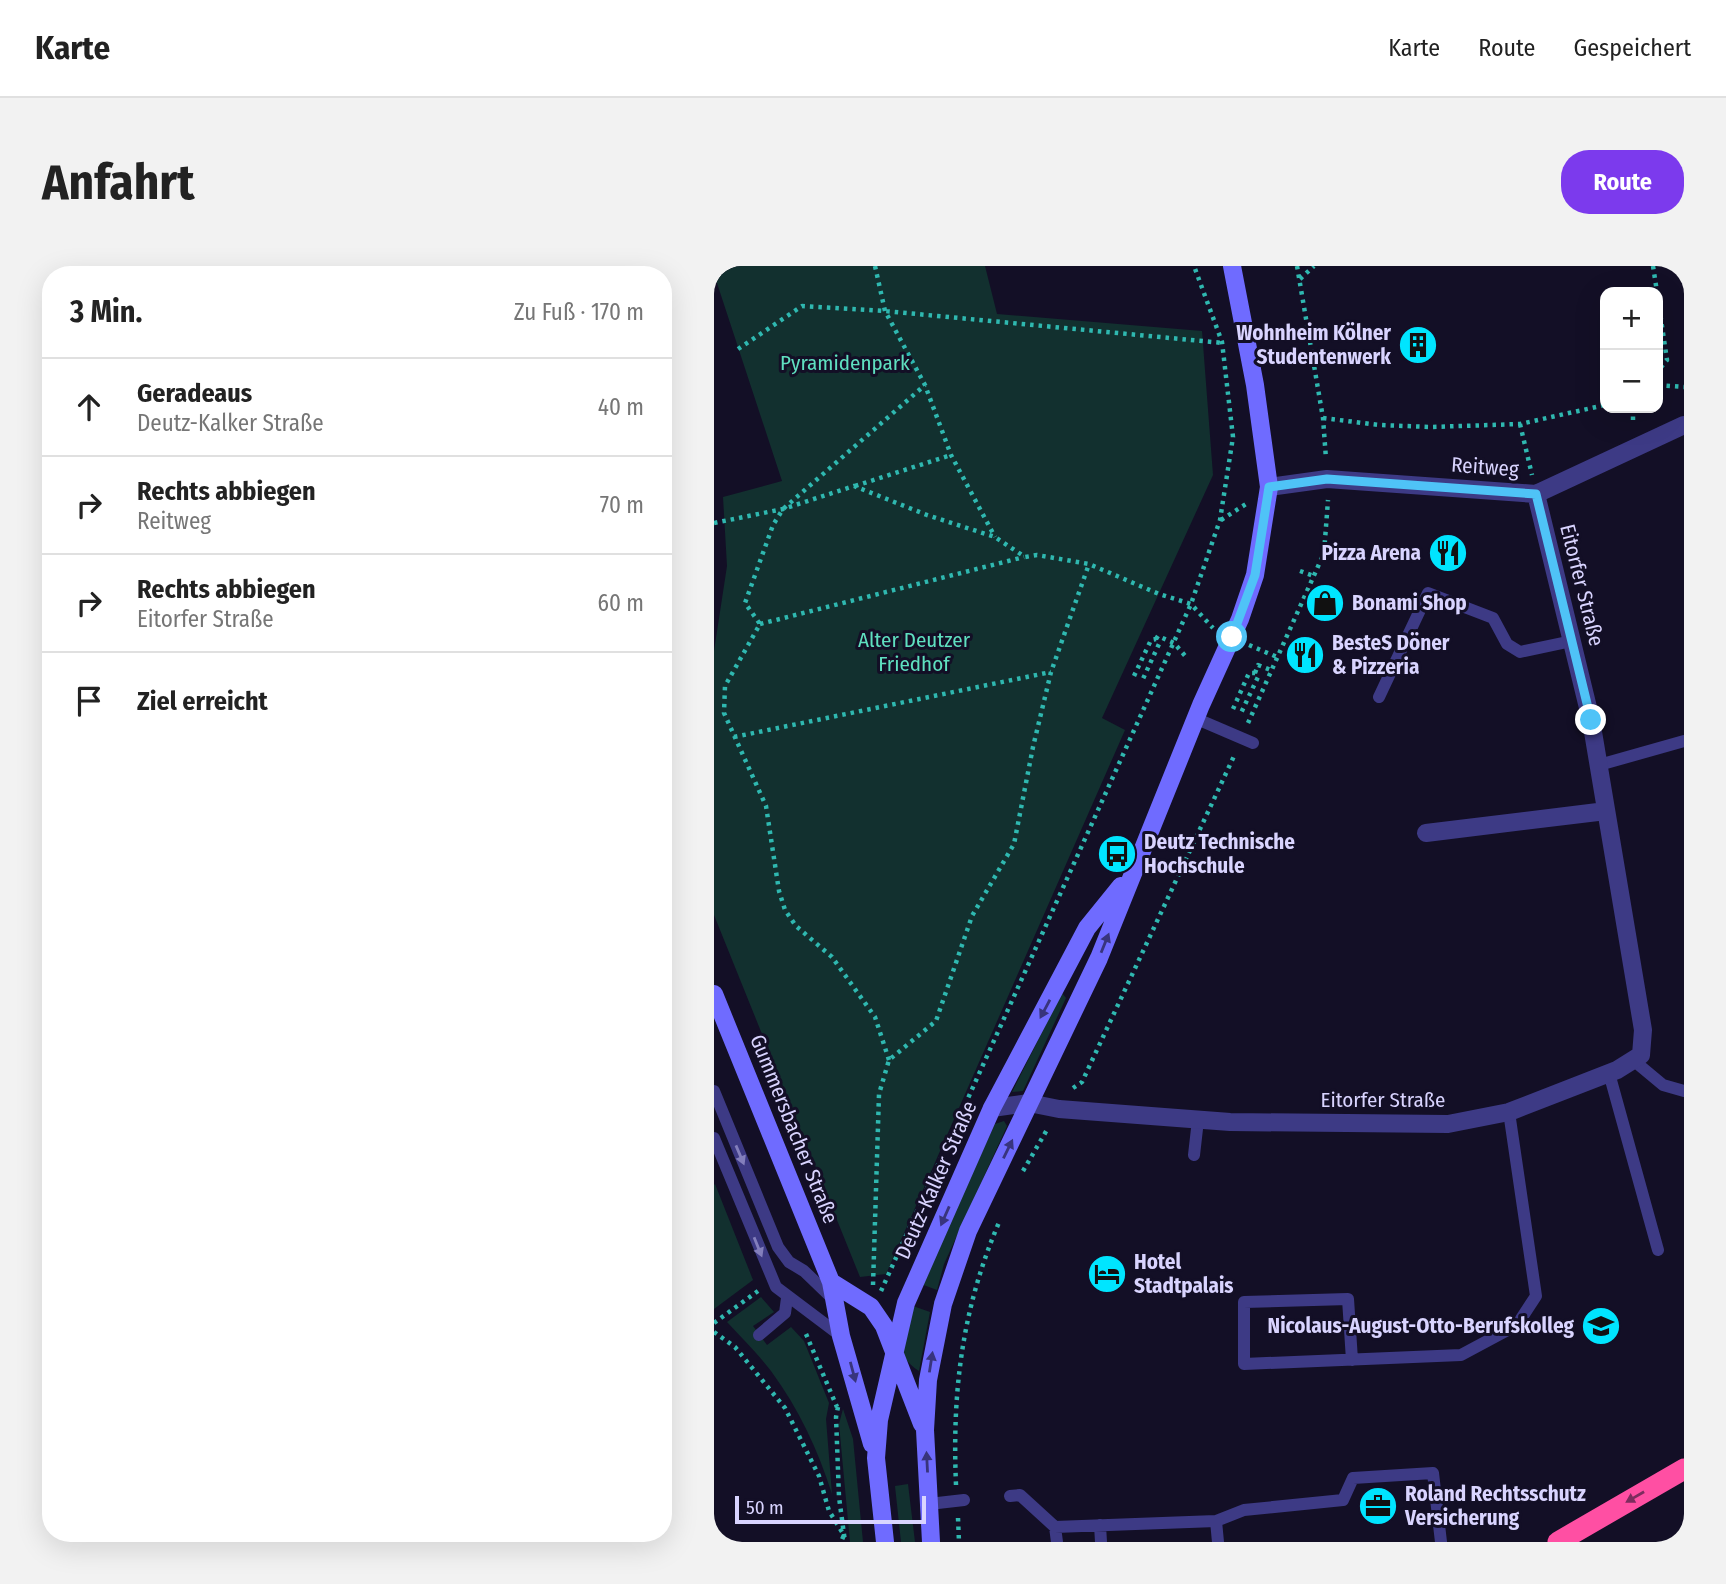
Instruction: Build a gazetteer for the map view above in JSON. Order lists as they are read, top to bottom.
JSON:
{
  "streets": {
    "main road": ["Gummersbacher Straße", "Deutz-Kalker Straße"],
    "street": ["Reitweg", "Eitorfer Straße"]
  },
  "crossings": [
    ["Reitweg", "Eitorfer Straße"],
    ["Reitweg", "Deutz-Kalker Straße"],
    ["Eitorfer Straße", "Deutz-Kalker Straße"],
    ["Gummersbacher Straße", "Deutz-Kalker Straße"]
  ],
  "parks": ["Pyramidenpark", "Alter Deutzer Friedhof"],
  "places": {
    "building": ["Wohnheim Kölner Studentenwerk"],
    "restaurant": ["Pizza Arena", "BesteS Döner & Pizzeria"],
    "shop": ["Bonami Shop"],
    "bus stop": ["Deutz Technische Hochschule"],
    "hotel": ["Hotel Stadtpalais"],
    "school or university": ["Nicolaus-August-Otto-Berufskolleg"],
    "office": ["Roland Rechtsschutz Versicherung"]
  },
  "scale_bar": "50 m",
  "page": {
    "header": "Karte",
    "nav": ["Karte", "Route", "Gespeichert"],
    "buttons": "Route",
    "title": "Anfahrt",
    "heading": ["3 Min.", "Zu Fuß · 170 m"],
    "map_buttons": ["+", "−"],
    "list": [
      ["Geradeaus", "Deutz-Kalker Straße", "40 m"],
      ["Rechts abbiegen", "Reitweg", "70 m"],
      ["Rechts abbiegen", "Eitorfer Straße", "60 m"],
      "Ziel erreicht"
    ],
    "scale": "50 m"
  }
}
